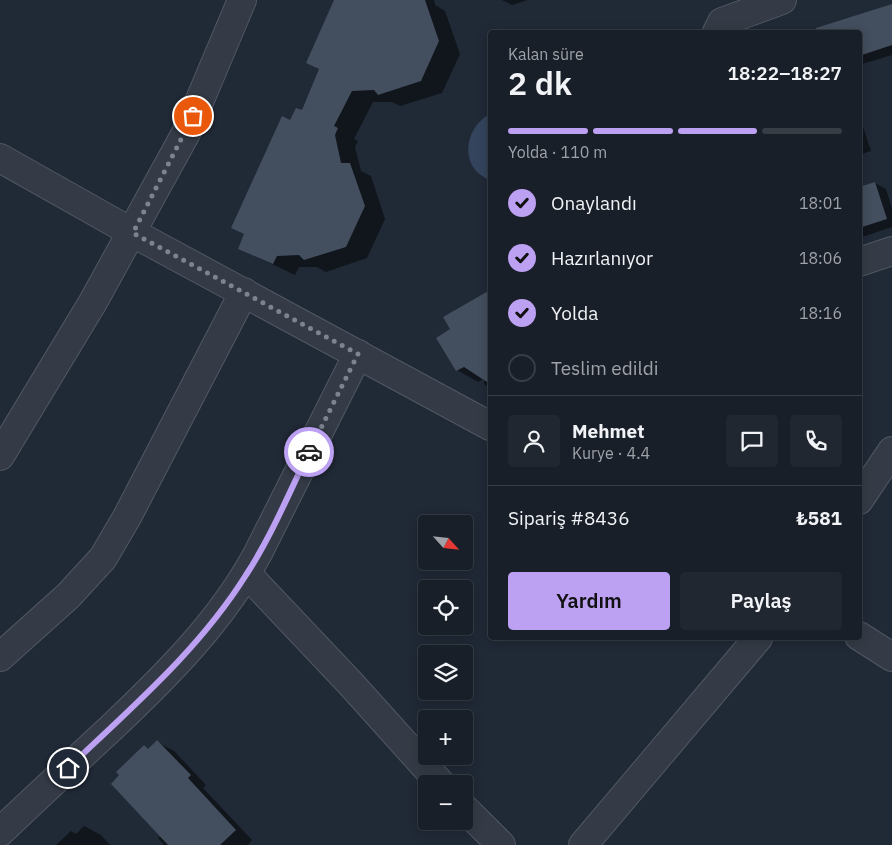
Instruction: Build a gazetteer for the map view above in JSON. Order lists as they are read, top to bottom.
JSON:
{
  "north": "bottom right",
  "page": {
    "heading": ["2 dk", "Kalan süre", "18:22–18:27"],
    "panel": [
      "Mehmet",
      "Kurye · 4.4",
      "Sipariş #8436",
      "₺581"
    ],
    "bar": "Yolda · 110 m",
    "list": [
      ["Onaylandı", "18:01"],
      ["Hazırlanıyor", "18:06"],
      ["Yolda", "18:16"],
      "Teslim edildi"
    ],
    "map_buttons": ["+", "−"],
    "buttons": ["Yardım", "Paylaş"]
  }
}
